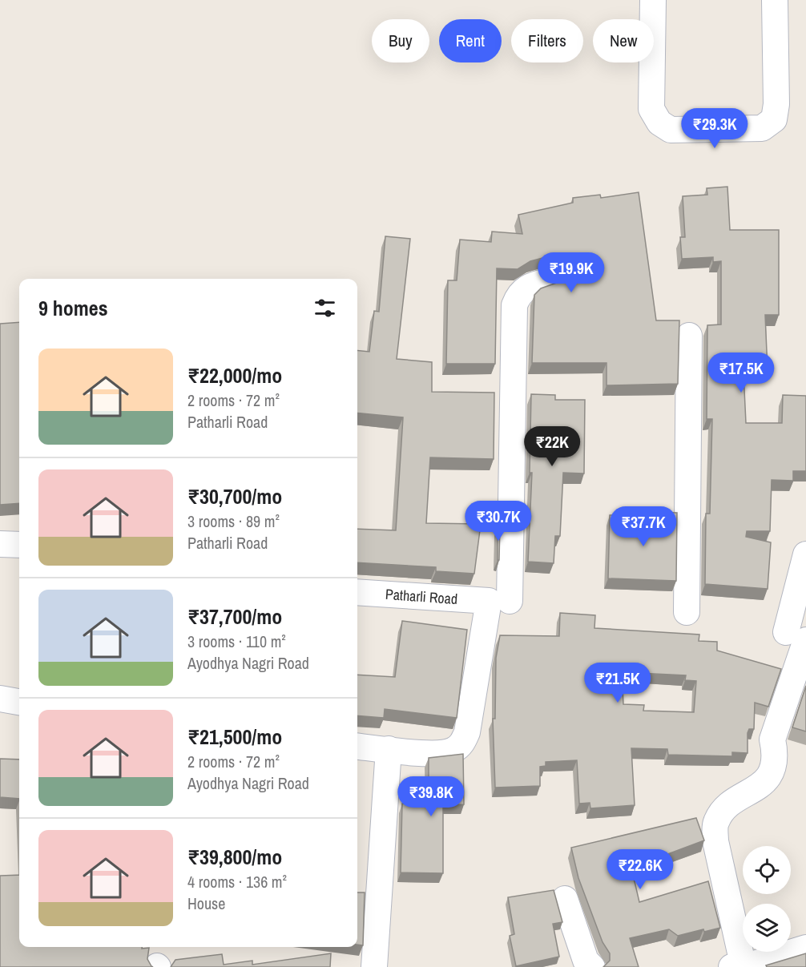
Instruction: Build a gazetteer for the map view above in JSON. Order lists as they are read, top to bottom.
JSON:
{
  "streets": {
    "street": ["Patharli Road"]
  },
  "page": {
    "chip": [
      "Buy",
      "Rent",
      "Filters",
      "New"
    ],
    "price": [
      "₹29.3K",
      "₹19.9K",
      "₹17.5K",
      "₹22K",
      "₹30.7K",
      "₹37.7K",
      "₹21.5K",
      "₹39.8K",
      "₹22.6K"
    ],
    "heading": "9 homes",
    "list": [
      {
        "name": "₹22,000/mo",
        "note": "2 rooms · 72 m² · Patharli Road"
      },
      {
        "name": "₹30,700/mo",
        "note": "3 rooms · 89 m² · Patharli Road"
      },
      {
        "name": "₹37,700/mo",
        "note": "3 rooms · 110 m² · Ayodhya Nagri Road"
      },
      {
        "name": "₹21,500/mo",
        "note": "2 rooms · 72 m² · Ayodhya Nagri Road"
      },
      {
        "name": "₹39,800/mo",
        "note": "4 rooms · 136 m² · House"
      }
    ]
  }
}
